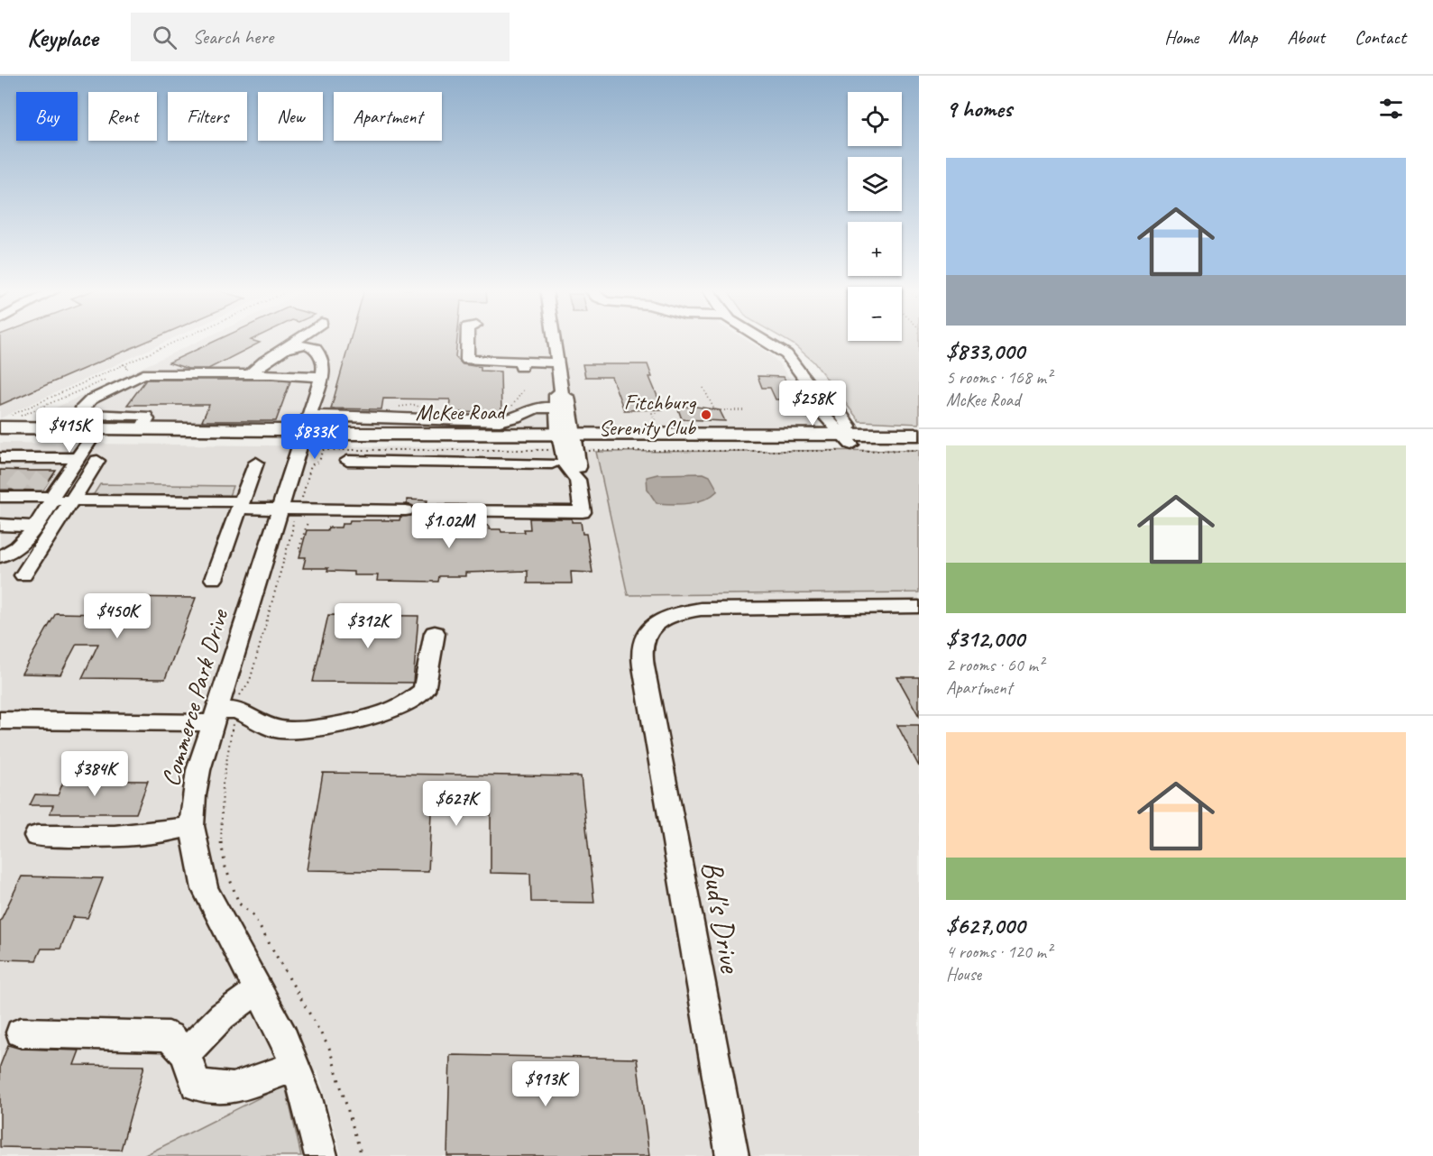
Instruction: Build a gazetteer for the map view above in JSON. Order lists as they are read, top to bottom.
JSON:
{
  "streets": {
    "main road": ["McKee Road"],
    "street": ["Commerce Park Drive", "Bud's Drive"]
  },
  "crossings": [
    ["McKee Road", "Commerce Park Drive"]
  ],
  "places": ["Fitchburg Serenity Club"],
  "page": {
    "header": "Keyplace",
    "search": "Search here",
    "nav": [
      "Home",
      "Map",
      "About",
      "Contact"
    ],
    "heading": "9 homes",
    "map_buttons": ["+", "−"],
    "chip": [
      "Buy",
      "Rent",
      "Filters",
      "New",
      "Apartment"
    ],
    "list": [
      {
        "name": "$833,000",
        "note": "5 rooms · 168 m² · McKee Road"
      },
      {
        "name": "$312,000",
        "note": "2 rooms · 60 m² · Apartment"
      },
      {
        "name": "$627,000",
        "note": "4 rooms · 120 m² · House"
      }
    ],
    "price": [
      "$258K",
      "$415K",
      "$833K",
      "$1.02M",
      "$450K",
      "$312K",
      "$384K",
      "$627K",
      "$913K"
    ]
  }
}
